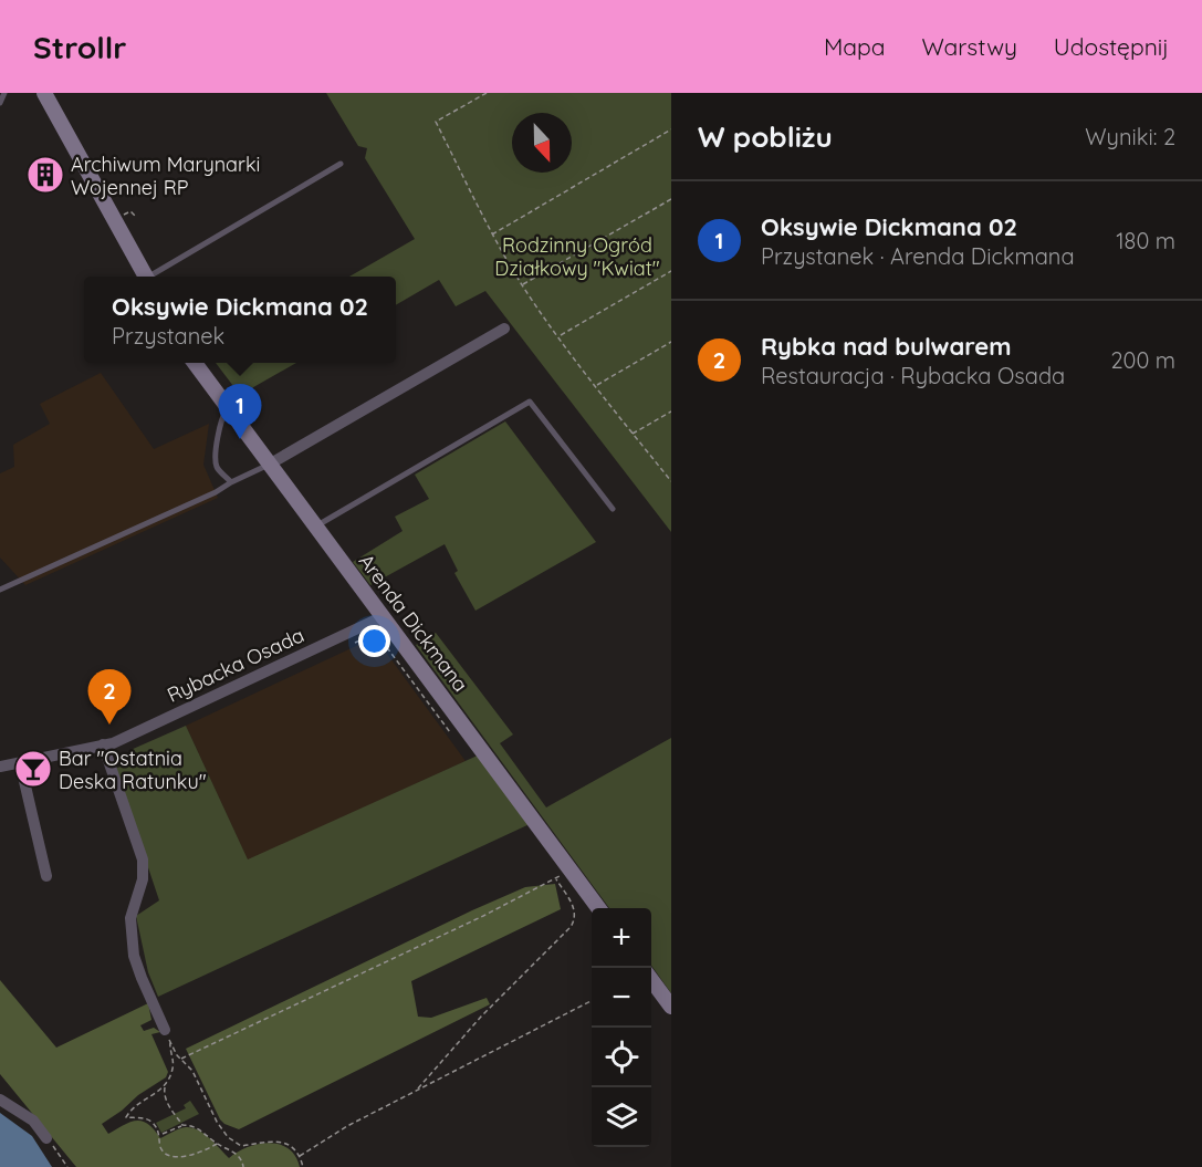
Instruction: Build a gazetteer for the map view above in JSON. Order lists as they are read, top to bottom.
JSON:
{
  "streets": {
    "street": ["Arenda Dickmana", "Rybacka Osada"]
  },
  "crossings": [
    ["Arenda Dickmana", "Rybacka Osada"]
  ],
  "parks": ["Rodzinny Ogród Działkowy \"Kwiat\""],
  "places": {
    "building": ["Archiwum Marynarki Wojennej RP"],
    "bar": ["Bar \"Ostatnia Deska Ratunku\""]
  },
  "north": "bottom",
  "page": {
    "header": "Strollr",
    "nav": ["Mapa", "Warstwy", "Udostępnij"],
    "heading": ["W pobliżu", "Wyniki: 2"],
    "list": [
      {
        "mark": "1",
        "name": "Oksywie Dickmana 02",
        "note": "Przystanek · Arenda Dickmana",
        "value": "180 m"
      },
      {
        "mark": "2",
        "name": "Rybka nad bulwarem",
        "note": "Restauracja · Rybacka Osada",
        "value": "200 m"
      }
    ],
    "popup": ["Oksywie Dickmana 02", "Przystanek"],
    "pins": ["1", "2"],
    "map_buttons": ["+", "−"]
  }
}
